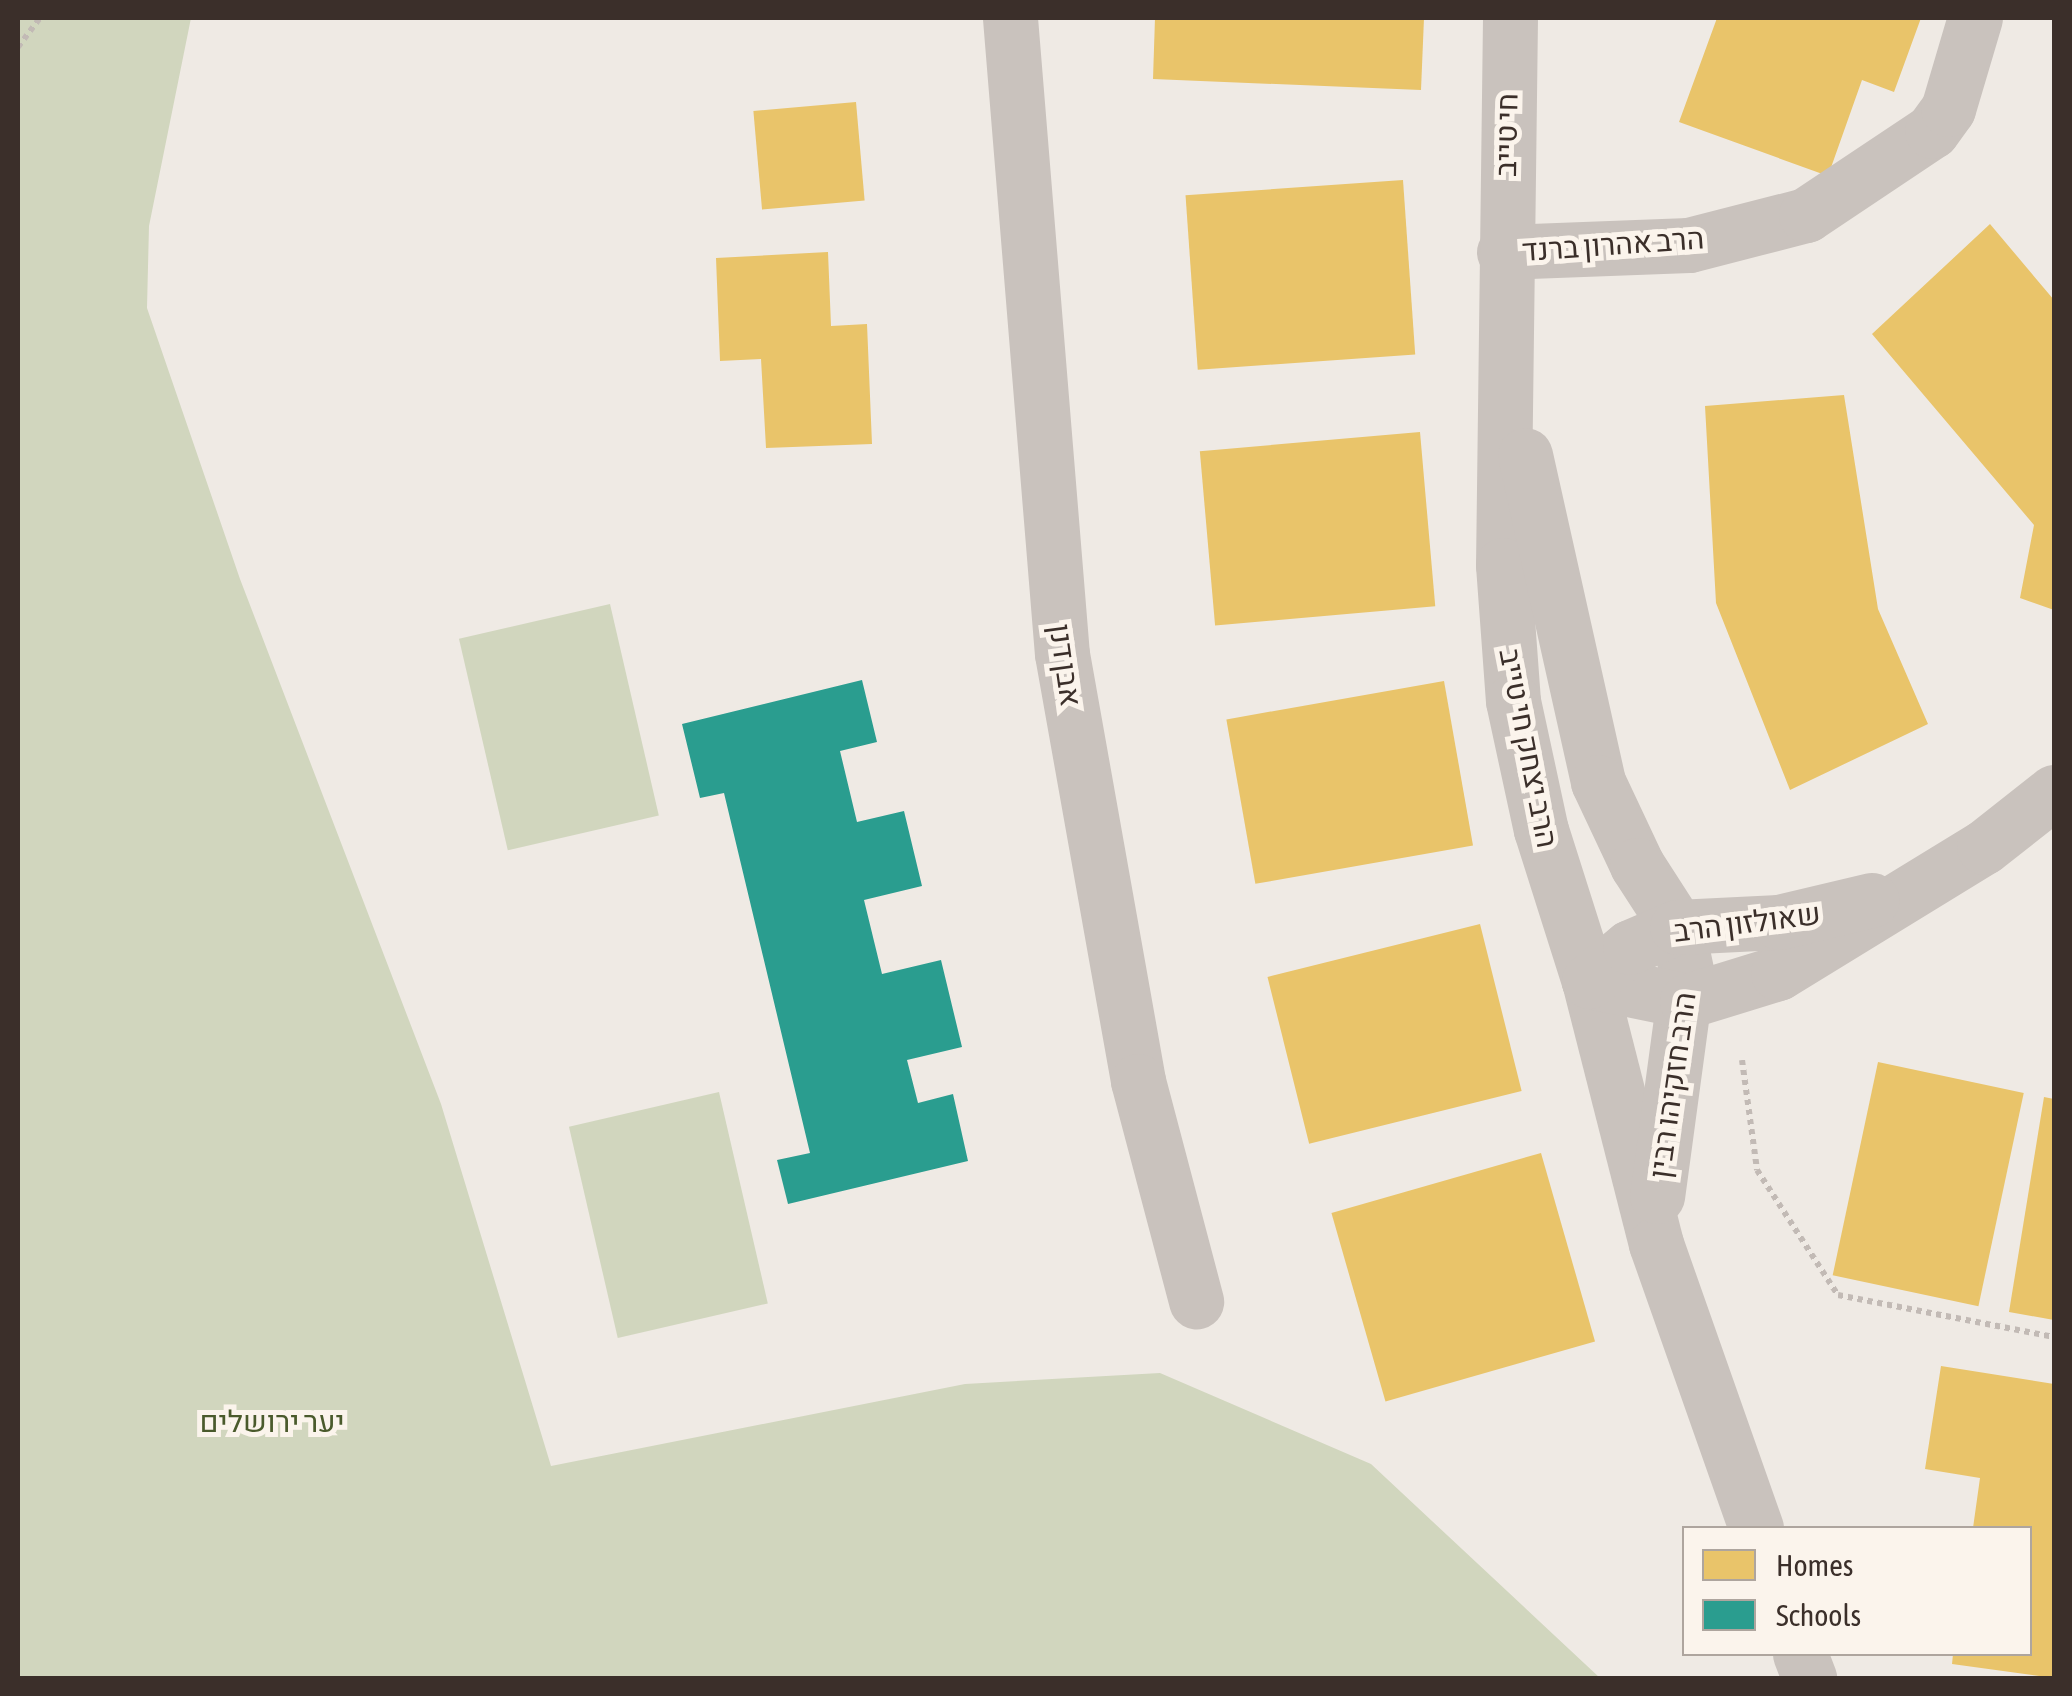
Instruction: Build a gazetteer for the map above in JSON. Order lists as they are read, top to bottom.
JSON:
{
  "streets": {
    "street": [
      "חי טייב",
      "הרב אהרון ברנד",
      "אבן דנן",
      "הרב יצחק חי טייב",
      "שאולזון הרב",
      "הרב חזקיהו רבין"
    ]
  },
  "crossings": [
    ["חי טייב", "הרב אהרון ברנד"],
    ["חי טייב", "הרב יצחק חי טייב"],
    ["הרב אהרון ברנד", "הרב יצחק חי טייב"],
    ["הרב יצחק חי טייב", "שאולזון הרב"],
    ["הרב יצחק חי טייב", "הרב חזקיהו רבין"],
    ["שאולזון הרב", "הרב חזקיהו רבין"]
  ],
  "parks": ["יער ירושלים"],
  "legend": ["Homes", "Schools"]
}
